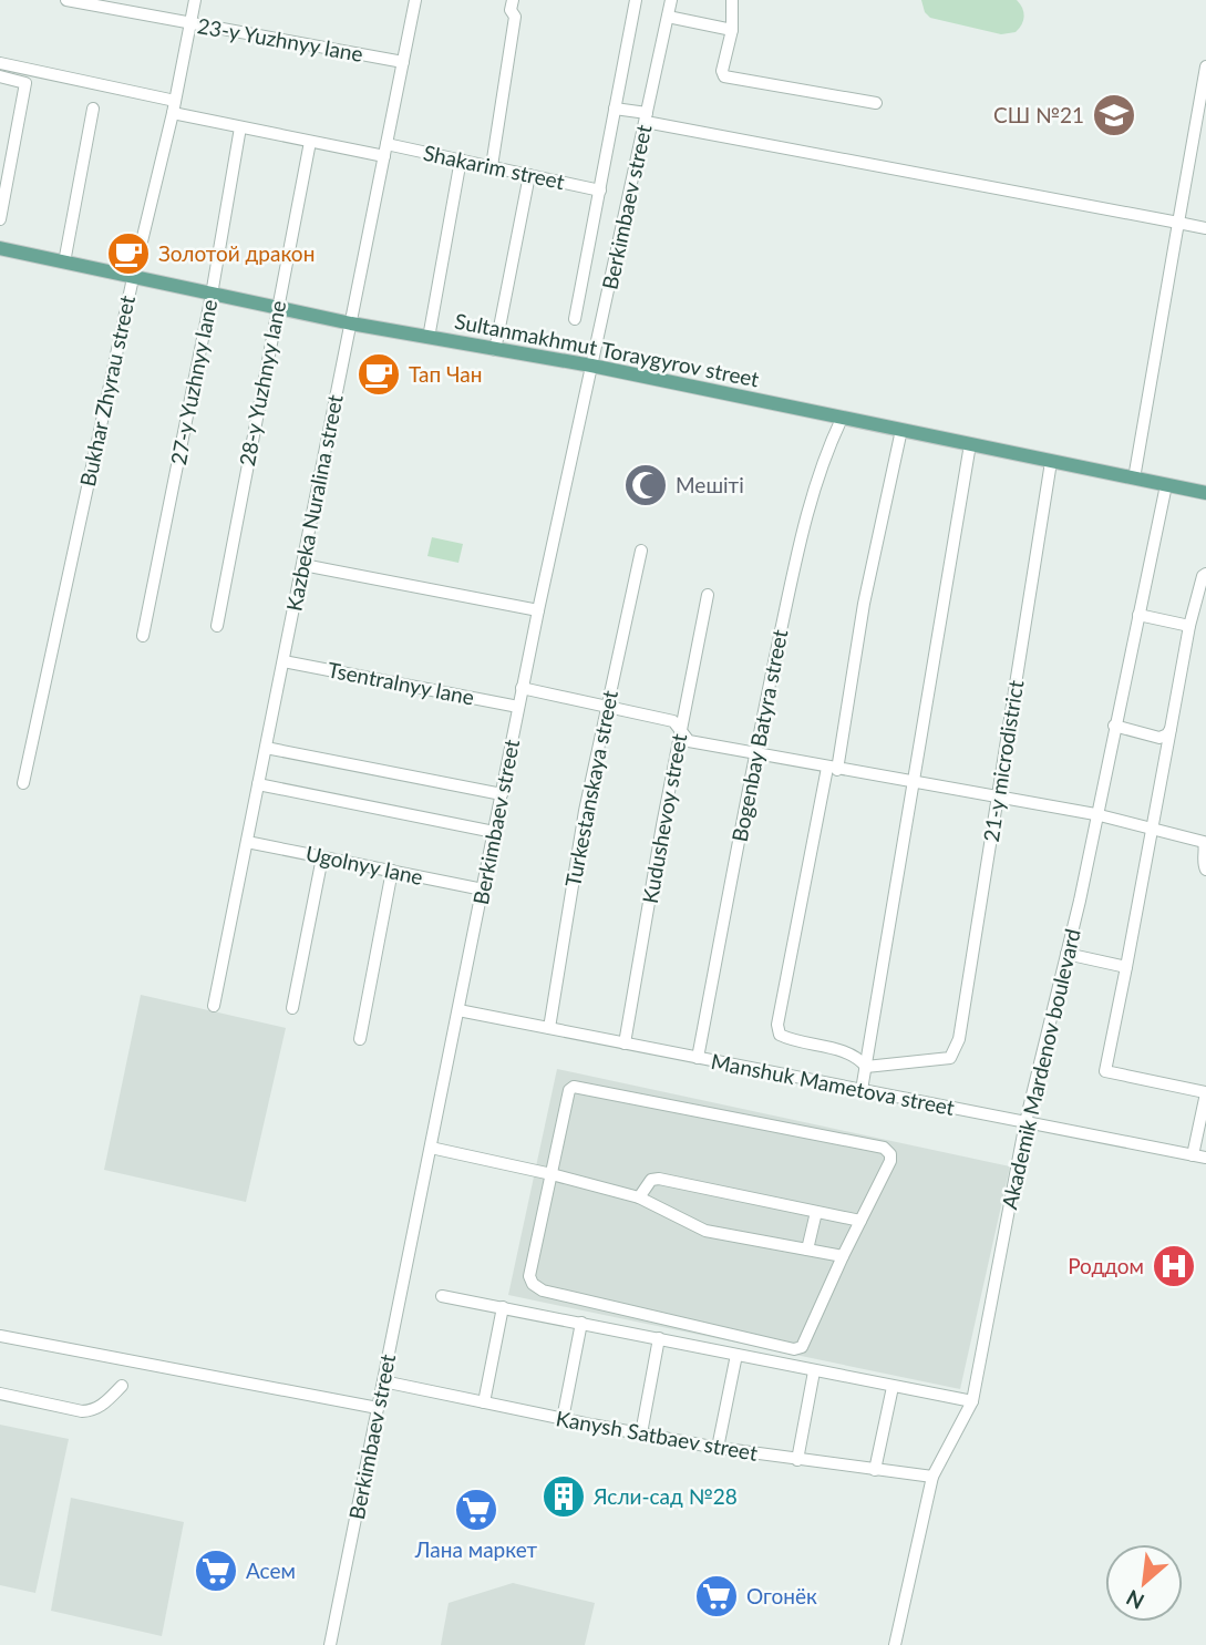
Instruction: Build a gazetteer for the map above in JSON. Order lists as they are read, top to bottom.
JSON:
{
  "streets": {
    "main road": ["Sultanmakhmut Toraygyrov street"],
    "street": [
      "23-y Yuzhnyy lane",
      "Shakarim street",
      "Berkimbaev street",
      "27-y Yuzhnyy lane",
      "28-y Yuzhnyy lane",
      "Bukhar Zhyrau street",
      "Kazbeka Nuralina street",
      "Tsentralnyy lane",
      "Bogenbay Batyra street",
      "21-y microdistrict",
      "Turkestanskaya street",
      "Kudushevoy street",
      "Ugolnyy lane",
      "Akademik Mardenov boulevard",
      "Manshuk Mametova street",
      "Kanysh Satbaev street"
    ]
  },
  "crossings": [
    ["23-y Yuzhnyy lane", "Bukhar Zhyrau street"],
    ["23-y Yuzhnyy lane", "Kazbeka Nuralina street"],
    ["Shakarim street", "27-y Yuzhnyy lane"],
    ["Shakarim street", "28-y Yuzhnyy lane"],
    ["Shakarim street", "Bukhar Zhyrau street"],
    ["Shakarim street", "Kazbeka Nuralina street"],
    ["Berkimbaev street", "Sultanmakhmut Toraygyrov street"],
    ["Berkimbaev street", "Tsentralnyy lane"],
    ["Berkimbaev street", "Ugolnyy lane"],
    ["Berkimbaev street", "Manshuk Mametova street"],
    ["Berkimbaev street", "Kanysh Satbaev street"],
    ["Sultanmakhmut Toraygyrov street", "27-y Yuzhnyy lane"],
    ["Sultanmakhmut Toraygyrov street", "28-y Yuzhnyy lane"],
    ["Sultanmakhmut Toraygyrov street", "Bukhar Zhyrau street"],
    ["Sultanmakhmut Toraygyrov street", "Kazbeka Nuralina street"],
    ["Sultanmakhmut Toraygyrov street", "Bogenbay Batyra street"],
    ["Sultanmakhmut Toraygyrov street", "21-y microdistrict"],
    ["Sultanmakhmut Toraygyrov street", "Akademik Mardenov boulevard"],
    ["Kazbeka Nuralina street", "Tsentralnyy lane"],
    ["Kazbeka Nuralina street", "Ugolnyy lane"],
    ["Bogenbay Batyra street", "Manshuk Mametova street"],
    ["Turkestanskaya street", "Manshuk Mametova street"],
    ["Kudushevoy street", "Manshuk Mametova street"],
    ["Akademik Mardenov boulevard", "Manshuk Mametova street"],
    ["Akademik Mardenov boulevard", "Kanysh Satbaev street"]
  ],
  "places": {
    "school or university": ["СШ №21"],
    "cafe": ["Золотой дракон", "Тап Чан"],
    "mosque": ["Мешіті"],
    "hospital": ["Роддом"],
    "building": ["Ясли-сад №28"],
    "supermarket": ["Лана маркет", "Асем", "Огонёк"]
  },
  "north": "bottom left"
}
